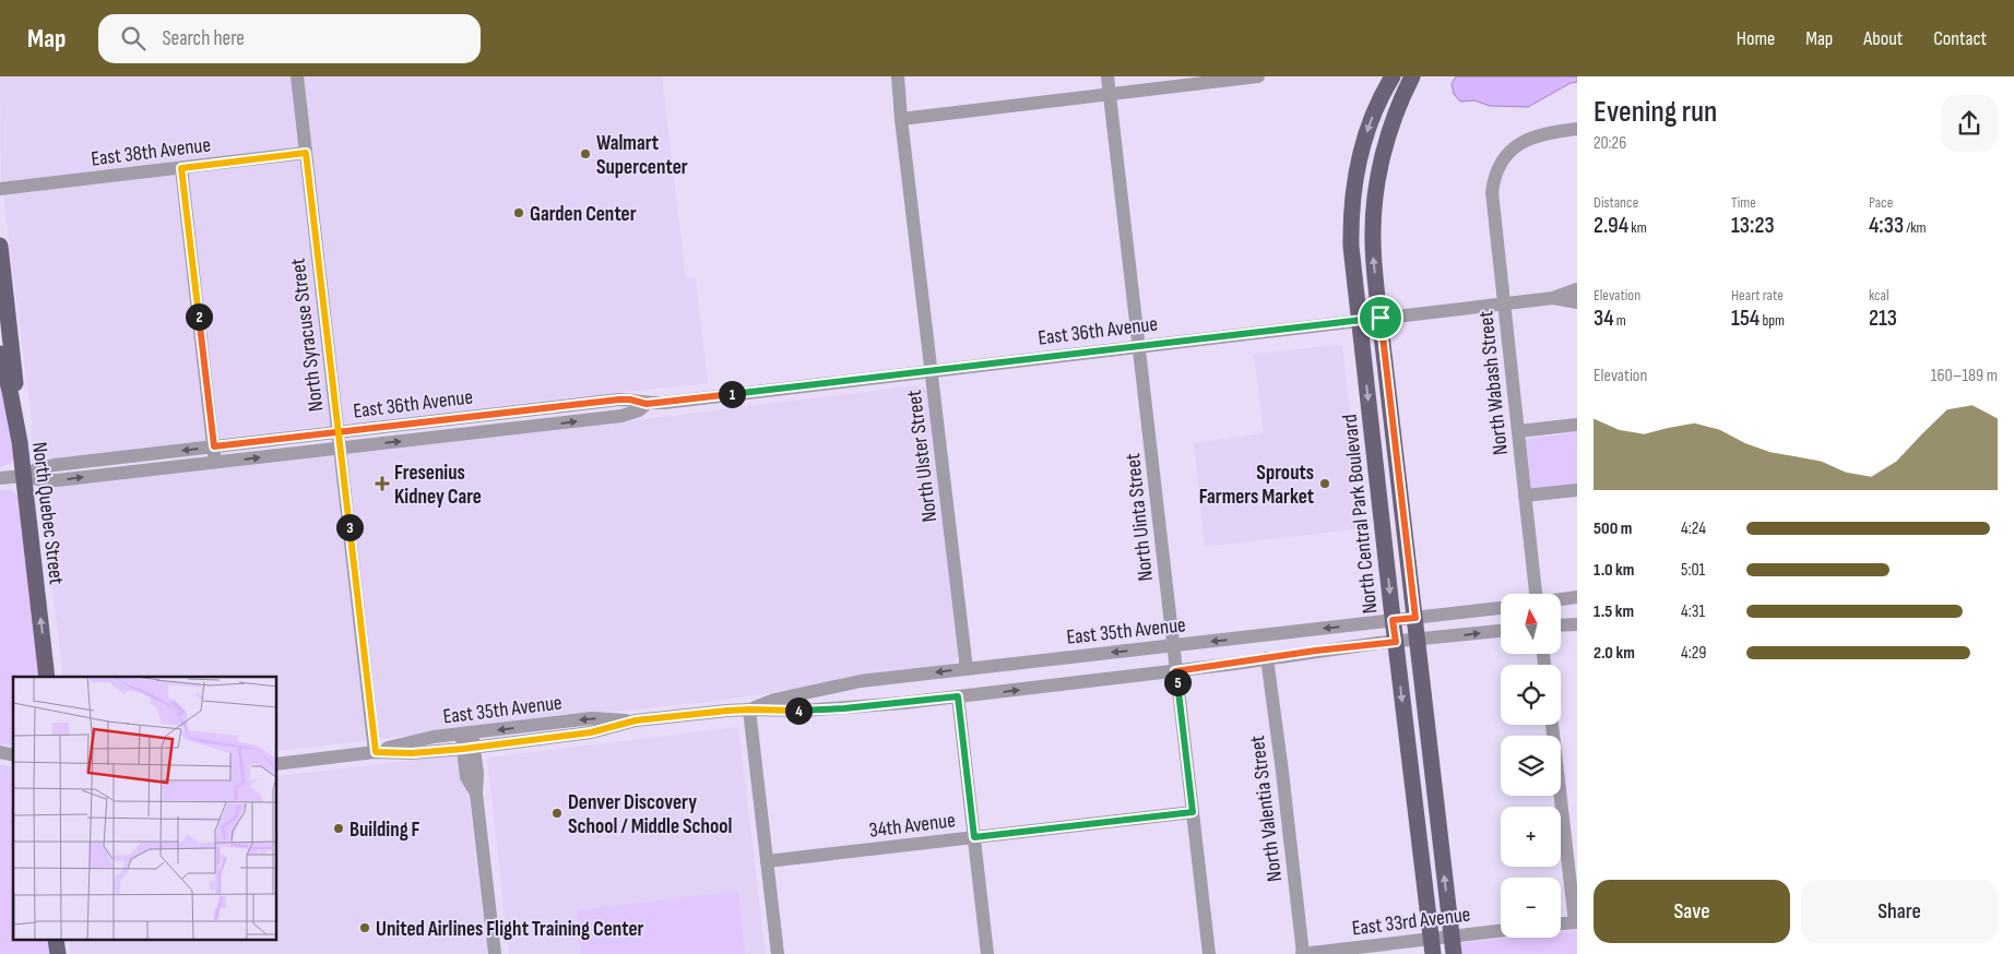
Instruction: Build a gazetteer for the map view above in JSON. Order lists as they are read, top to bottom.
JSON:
{
  "streets": {
    "main road": ["North Quebec Street", "North Central Park Boulevard"],
    "street": [
      "East 38th Avenue",
      "East 36th Avenue",
      "North Syracuse Street",
      "North Wabash Street",
      "North Ulster Street",
      "North Uinta Street",
      "East 35th Avenue",
      "North Valentia Street",
      "34th Avenue",
      "East 33rd Avenue"
    ]
  },
  "crossings": [
    ["East 38th Avenue", "North Syracuse Street"],
    ["East 36th Avenue", "North Syracuse Street"],
    ["East 36th Avenue", "North Wabash Street"],
    ["East 36th Avenue", "North Ulster Street"],
    ["East 36th Avenue", "North Quebec Street"],
    ["East 36th Avenue", "North Central Park Boulevard"],
    ["East 36th Avenue", "North Uinta Street"],
    ["North Syracuse Street", "East 35th Avenue"],
    ["North Ulster Street", "East 35th Avenue"],
    ["North Central Park Boulevard", "East 35th Avenue"],
    ["North Central Park Boulevard", "East 33rd Avenue"],
    ["North Uinta Street", "East 35th Avenue"],
    ["North Uinta Street", "34th Avenue"],
    ["East 35th Avenue", "North Valentia Street"],
    ["North Valentia Street", "East 33rd Avenue"]
  ],
  "one_way": ["North Quebec Street"],
  "places": {
    "other": [
      "Walmart Supercenter",
      "Garden Center",
      "Sprouts Farmers Market",
      "Denver Discovery School / Middle School",
      "Building F",
      "United Airlines Flight Training Center"
    ],
    "health": ["Fresenius Kidney Care"]
  },
  "north": "top",
  "page": {
    "header": "Map",
    "search": "Search here",
    "nav": [
      "Home",
      "Map",
      "About",
      "Contact"
    ],
    "heading": ["Evening run", "20:26"],
    "stats": [
      ["Distance", "2.94 km"],
      ["Time", "13:23"],
      ["Pace", "4:33 /km"],
      ["Elevation", "34 m"],
      ["Heart rate", "154 bpm"],
      ["kcal", "213"]
    ],
    "pins": [
      "2",
      "1",
      "3",
      "5",
      "4"
    ],
    "chart": ["Elevation", "160–189 m"],
    "list": [
      {
        "name": "500 m",
        "note": "4:24"
      },
      {
        "name": "1.0 km",
        "note": "5:01"
      },
      {
        "name": "1.5 km",
        "note": "4:31"
      },
      {
        "name": "2.0 km",
        "note": "4:29"
      }
    ],
    "map_buttons": ["+", "−"],
    "buttons": ["Save", "Share"]
  }
}
